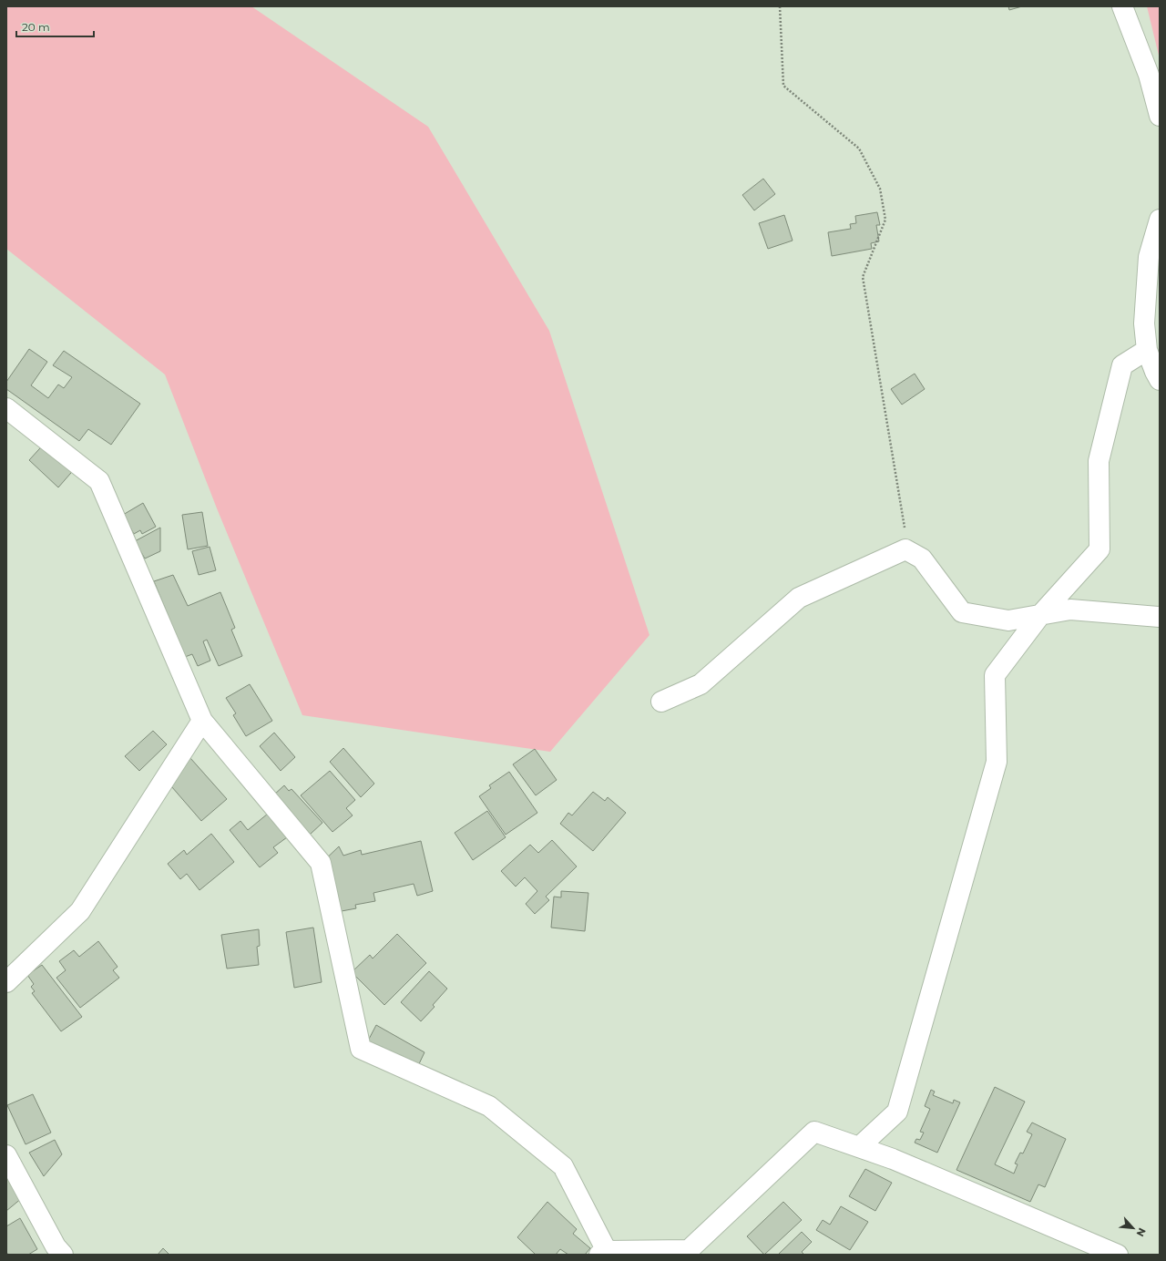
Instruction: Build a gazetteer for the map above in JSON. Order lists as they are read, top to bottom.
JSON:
{
  "scale_bar": "20 m",
  "north": "bottom right"
}
